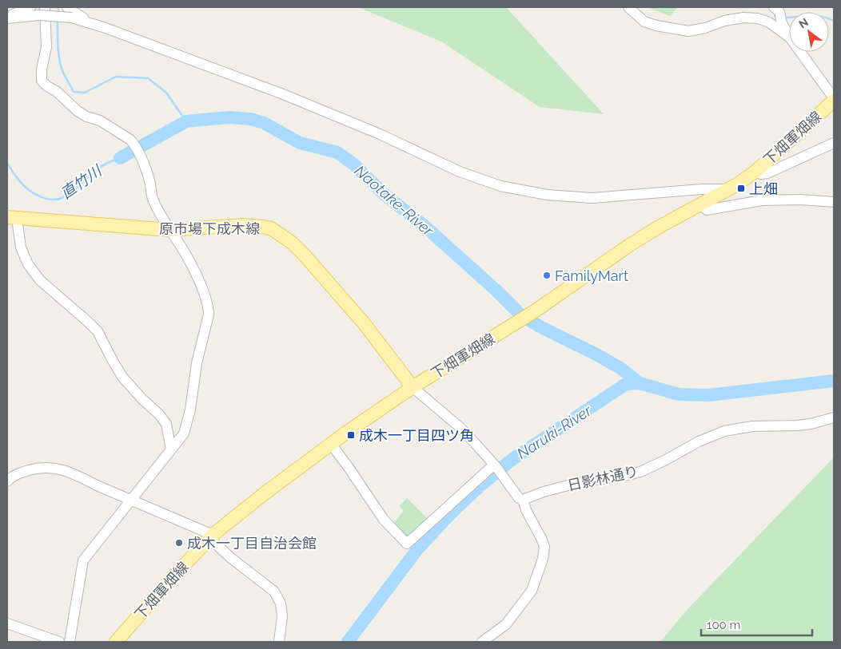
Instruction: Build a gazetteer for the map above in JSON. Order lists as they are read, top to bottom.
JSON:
{
  "streets": {
    "main road": ["下畑軍畑線", "原市場下成木線"],
    "street": ["日影林通り"]
  },
  "crossings": [
    ["下畑軍畑線", "原市場下成木線"]
  ],
  "water": ["直竹川", "Naotake-River", "Naruki-River"],
  "places": {
    "transit": ["上畑", "成木一丁目四ツ角"],
    "other": ["FamilyMart", "成木一丁目自治会館"]
  },
  "scale_bar": "100 m",
  "north": "top left"
}
